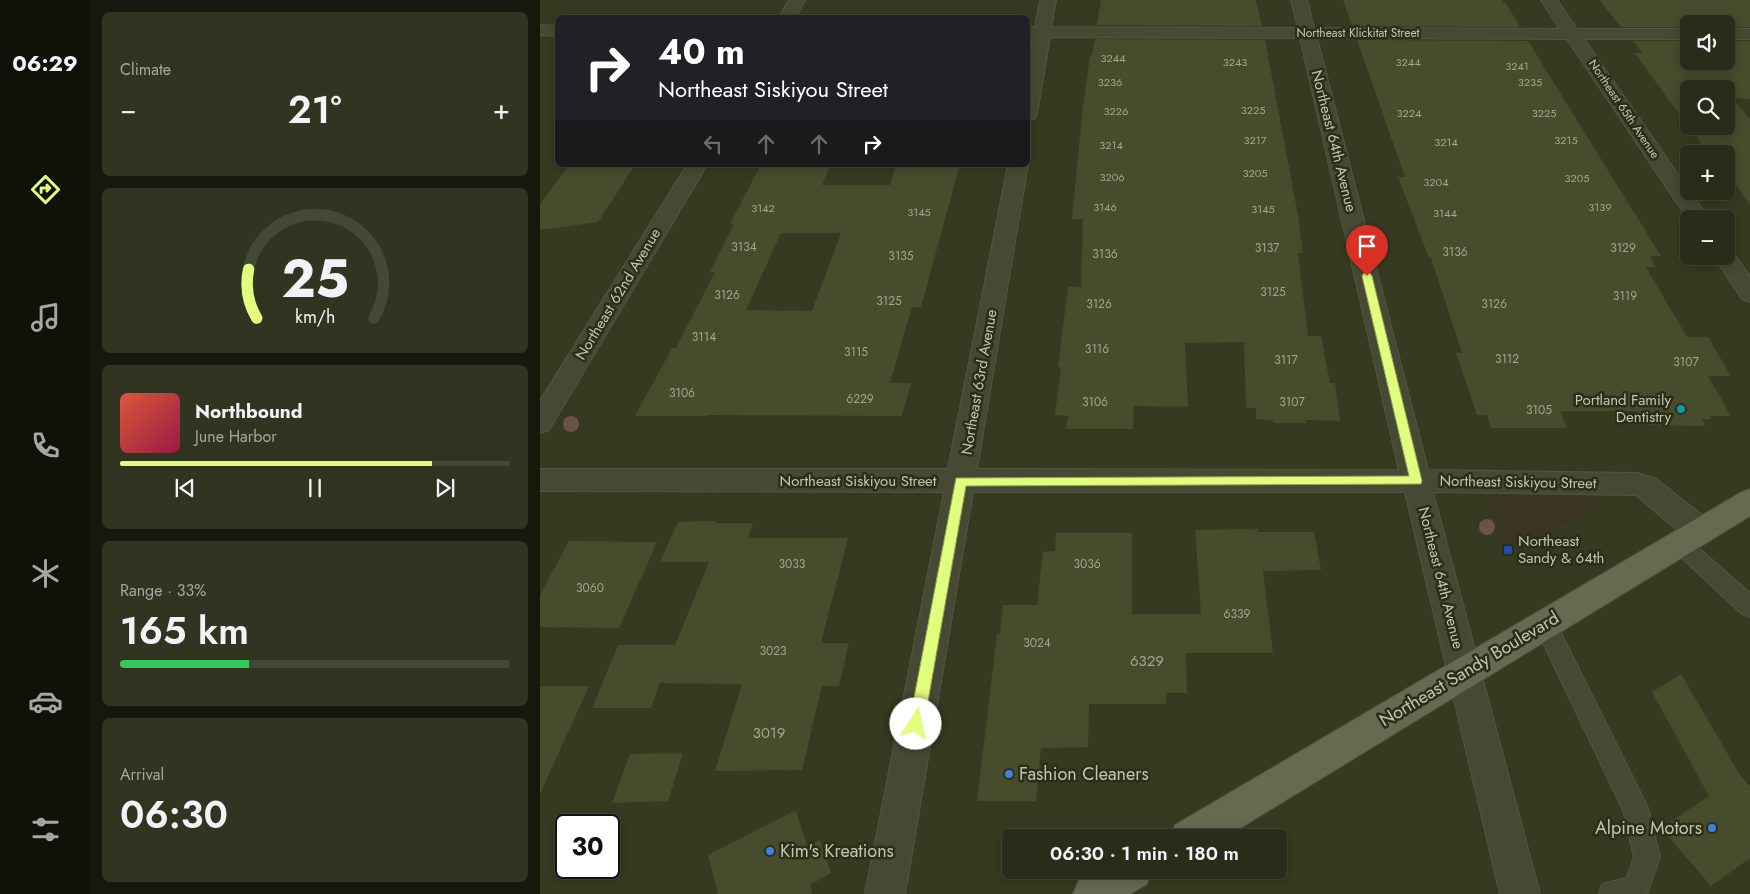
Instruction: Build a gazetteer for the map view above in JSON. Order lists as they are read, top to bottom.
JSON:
{
  "streets": {
    "main road": ["Northeast Sandy Boulevard"],
    "street": [
      "Northeast Klickitat Street",
      "Northeast 65th Avenue",
      "Northeast 64th Avenue",
      "Northeast 62nd Avenue",
      "Northeast 63rd Avenue",
      "Northeast Siskiyou Street"
    ]
  },
  "crossings": [
    ["Northeast Klickitat Street", "Northeast 65th Avenue"],
    ["Northeast Klickitat Street", "Northeast 64th Avenue"],
    ["Northeast 64th Avenue", "Northeast Siskiyou Street"],
    ["Northeast 64th Avenue", "Northeast Sandy Boulevard"],
    ["Northeast 63rd Avenue", "Northeast Siskiyou Street"],
    ["Northeast Siskiyou Street", "Northeast Sandy Boulevard"]
  ],
  "places": {
    "other": [
      "Portland Family Dentistry",
      "Fashion Cleaners",
      "Alpine Motors",
      "Kim's Kreations"
    ],
    "transit": ["Northeast Sandy & 64th"]
  },
  "house_numbers": [
    "3244",
    "3243",
    "3244",
    "3241",
    "3236",
    "3235",
    "3225",
    "3226",
    "3224",
    "3225",
    "3217",
    "3215",
    "3214",
    "3214",
    "3205",
    "3206",
    "3205",
    "3204",
    "3146",
    "3139",
    "3142",
    "3145",
    "3145",
    "3144",
    "3134",
    "3137",
    "3129",
    "3136",
    "3136",
    "3135",
    "3125",
    "3126",
    "3119",
    "3125",
    "3126",
    "3126",
    "3114",
    "3116",
    "3115",
    "3112",
    "3117",
    "3107",
    "3106",
    "6229",
    "3106",
    "3107",
    "3105",
    "3033",
    "3036",
    "3060",
    "6339",
    "3024",
    "3023",
    "6329",
    "3019"
  ],
  "page": {
    "tabs": "06:29",
    "tile": [
      "Climate",
      ["Range · 33%", "165 km"],
      ["Arrival", "06:30"]
    ],
    "map_buttons": ["+", "−"],
    "turn": ["40 m", "Northeast Siskiyou Street"],
    "heat": ["−", "21°", "+"],
    "song": ["Northbound", "June Harbor"],
    "limit": "30",
    "trip": "06:30 · 1 min · 180 m",
    "gauge": ["25", "km/h"]
  }
}
